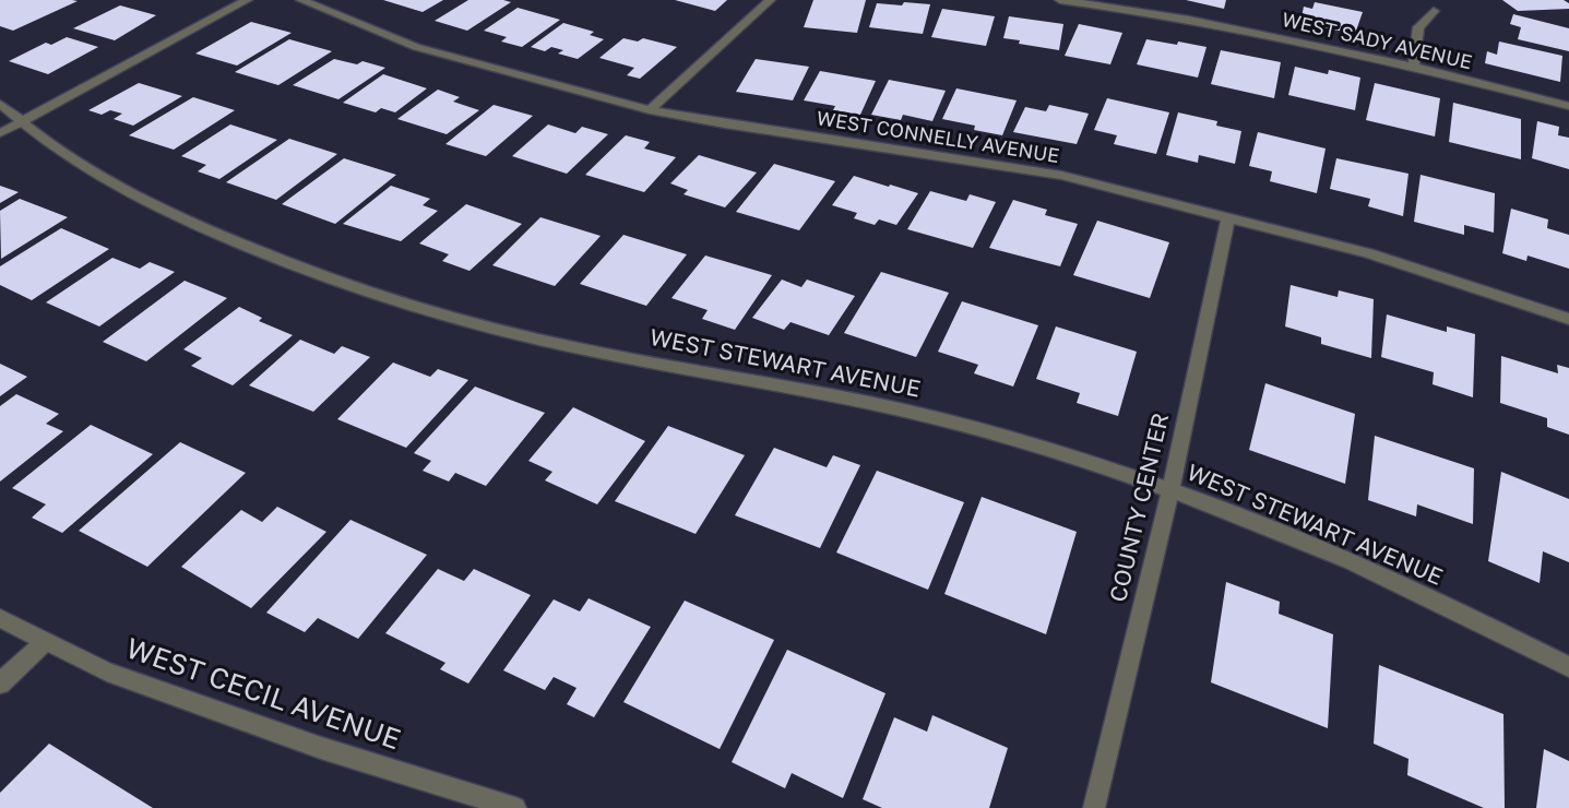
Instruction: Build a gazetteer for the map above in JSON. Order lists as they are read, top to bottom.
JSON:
{
  "streets": {
    "street": [
      "WEST SADY AVENUE",
      "WEST CONNELLY AVENUE",
      "WEST STEWART AVENUE",
      "COUNTY CENTER",
      "WEST CECIL AVENUE"
    ]
  },
  "crossings": [
    ["WEST CONNELLY AVENUE", "COUNTY CENTER"],
    ["WEST STEWART AVENUE", "COUNTY CENTER"]
  ]
}
